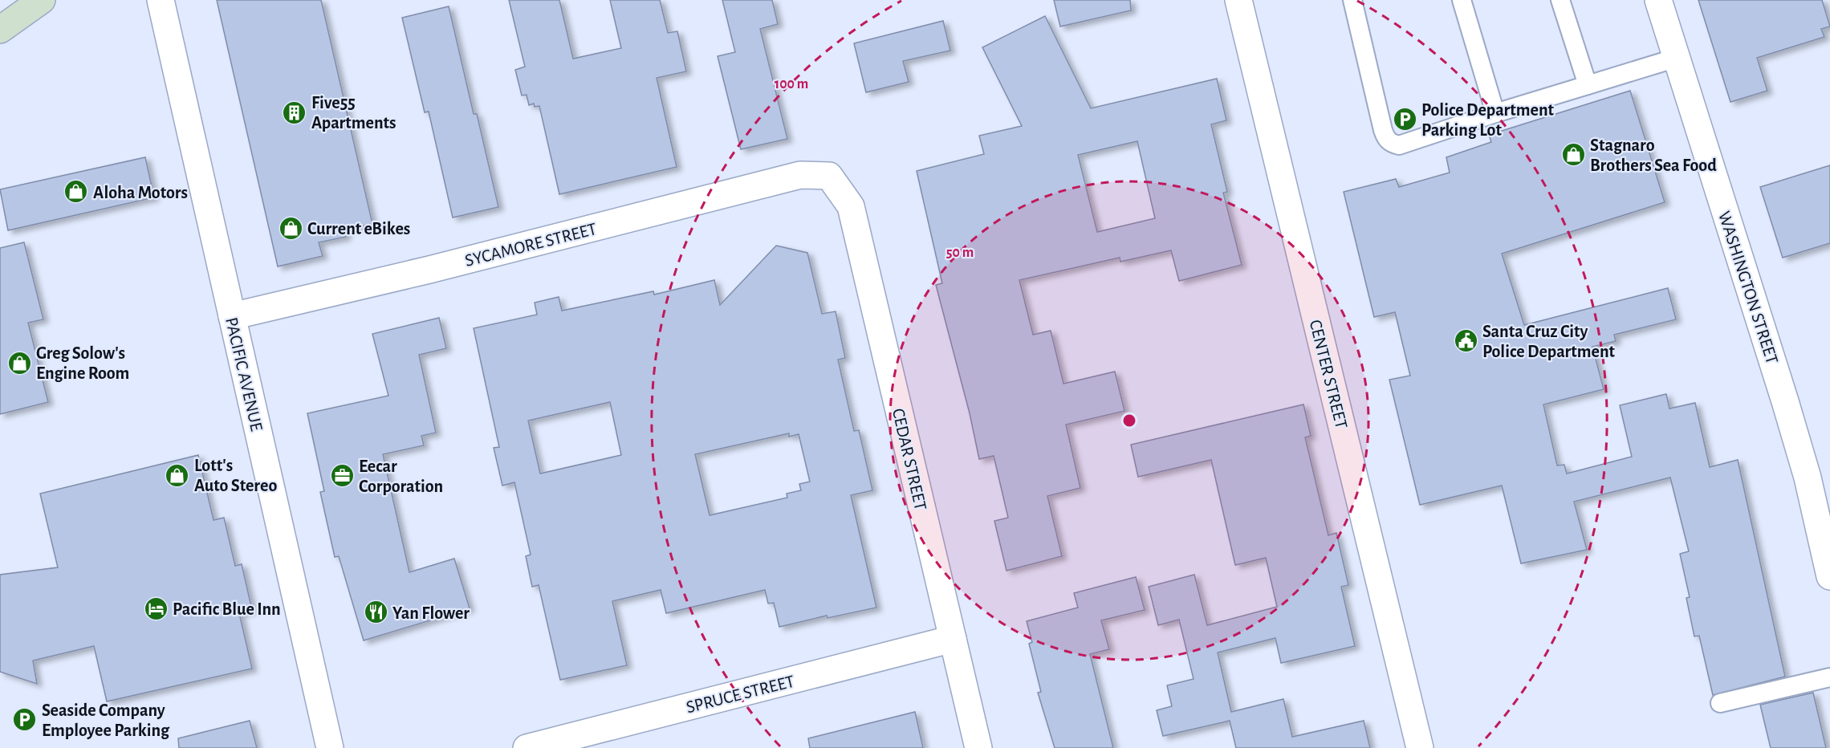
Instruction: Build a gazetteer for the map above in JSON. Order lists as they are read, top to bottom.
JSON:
{
  "streets": {
    "street": [
      "SYCAMORE STREET",
      "WASHINGTON STREET",
      "PACIFIC AVENUE",
      "CENTER STREET",
      "CEDAR STREET",
      "SPRUCE STREET"
    ]
  },
  "crossings": [
    ["SYCAMORE STREET", "PACIFIC AVENUE"],
    ["SYCAMORE STREET", "CEDAR STREET"],
    ["CEDAR STREET", "SPRUCE STREET"]
  ],
  "places": {
    "building": ["Five55 Apartments"],
    "parking": ["Police Department Parking Lot", "Seaside Company Employee Parking"],
    "shop": [
      "Stagnaro Brothers Sea Food",
      "Aloha Motors",
      "Current eBikes",
      "Greg Solow's Engine Room",
      "Lott's Auto Stereo"
    ],
    "public building": ["Santa Cruz City Police Department"],
    "office": ["Eecar Corporation"],
    "hotel": ["Pacific Blue Inn"],
    "restaurant": ["Yan Flower"]
  },
  "rings": ["100 m", "50 m"]
}
